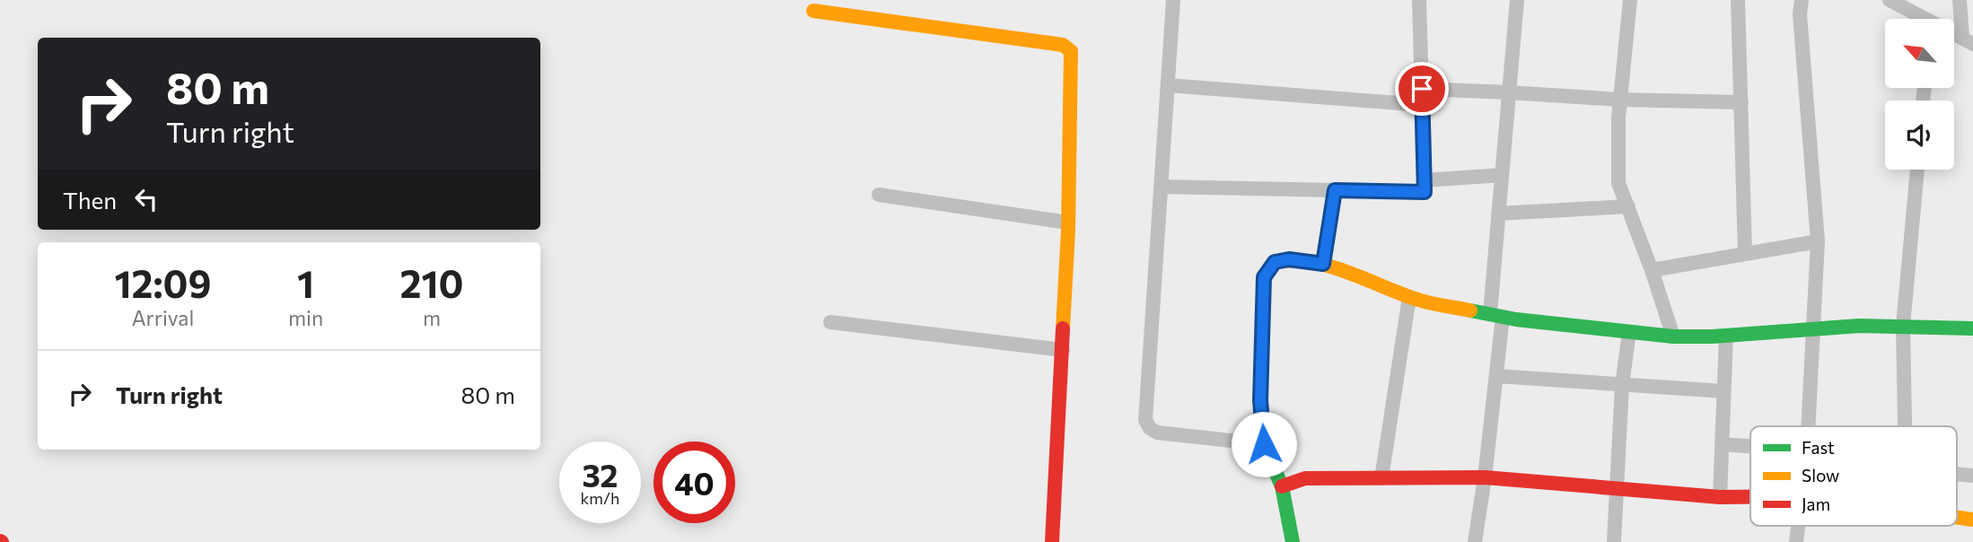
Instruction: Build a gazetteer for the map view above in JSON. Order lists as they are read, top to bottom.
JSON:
{
  "legend": ["Fast", "Slow", "Jam"],
  "north": "top left",
  "page": {
    "turn": ["80 m", "Turn right"],
    "then": "Then",
    "eta": [
      "12:09",
      "Arrival",
      "1",
      "min",
      "210",
      "m"
    ],
    "list": [
      {
        "name": "Turn right",
        "value": "80 m"
      }
    ],
    "speed": "32 km/h",
    "limit": "40"
  }
}
